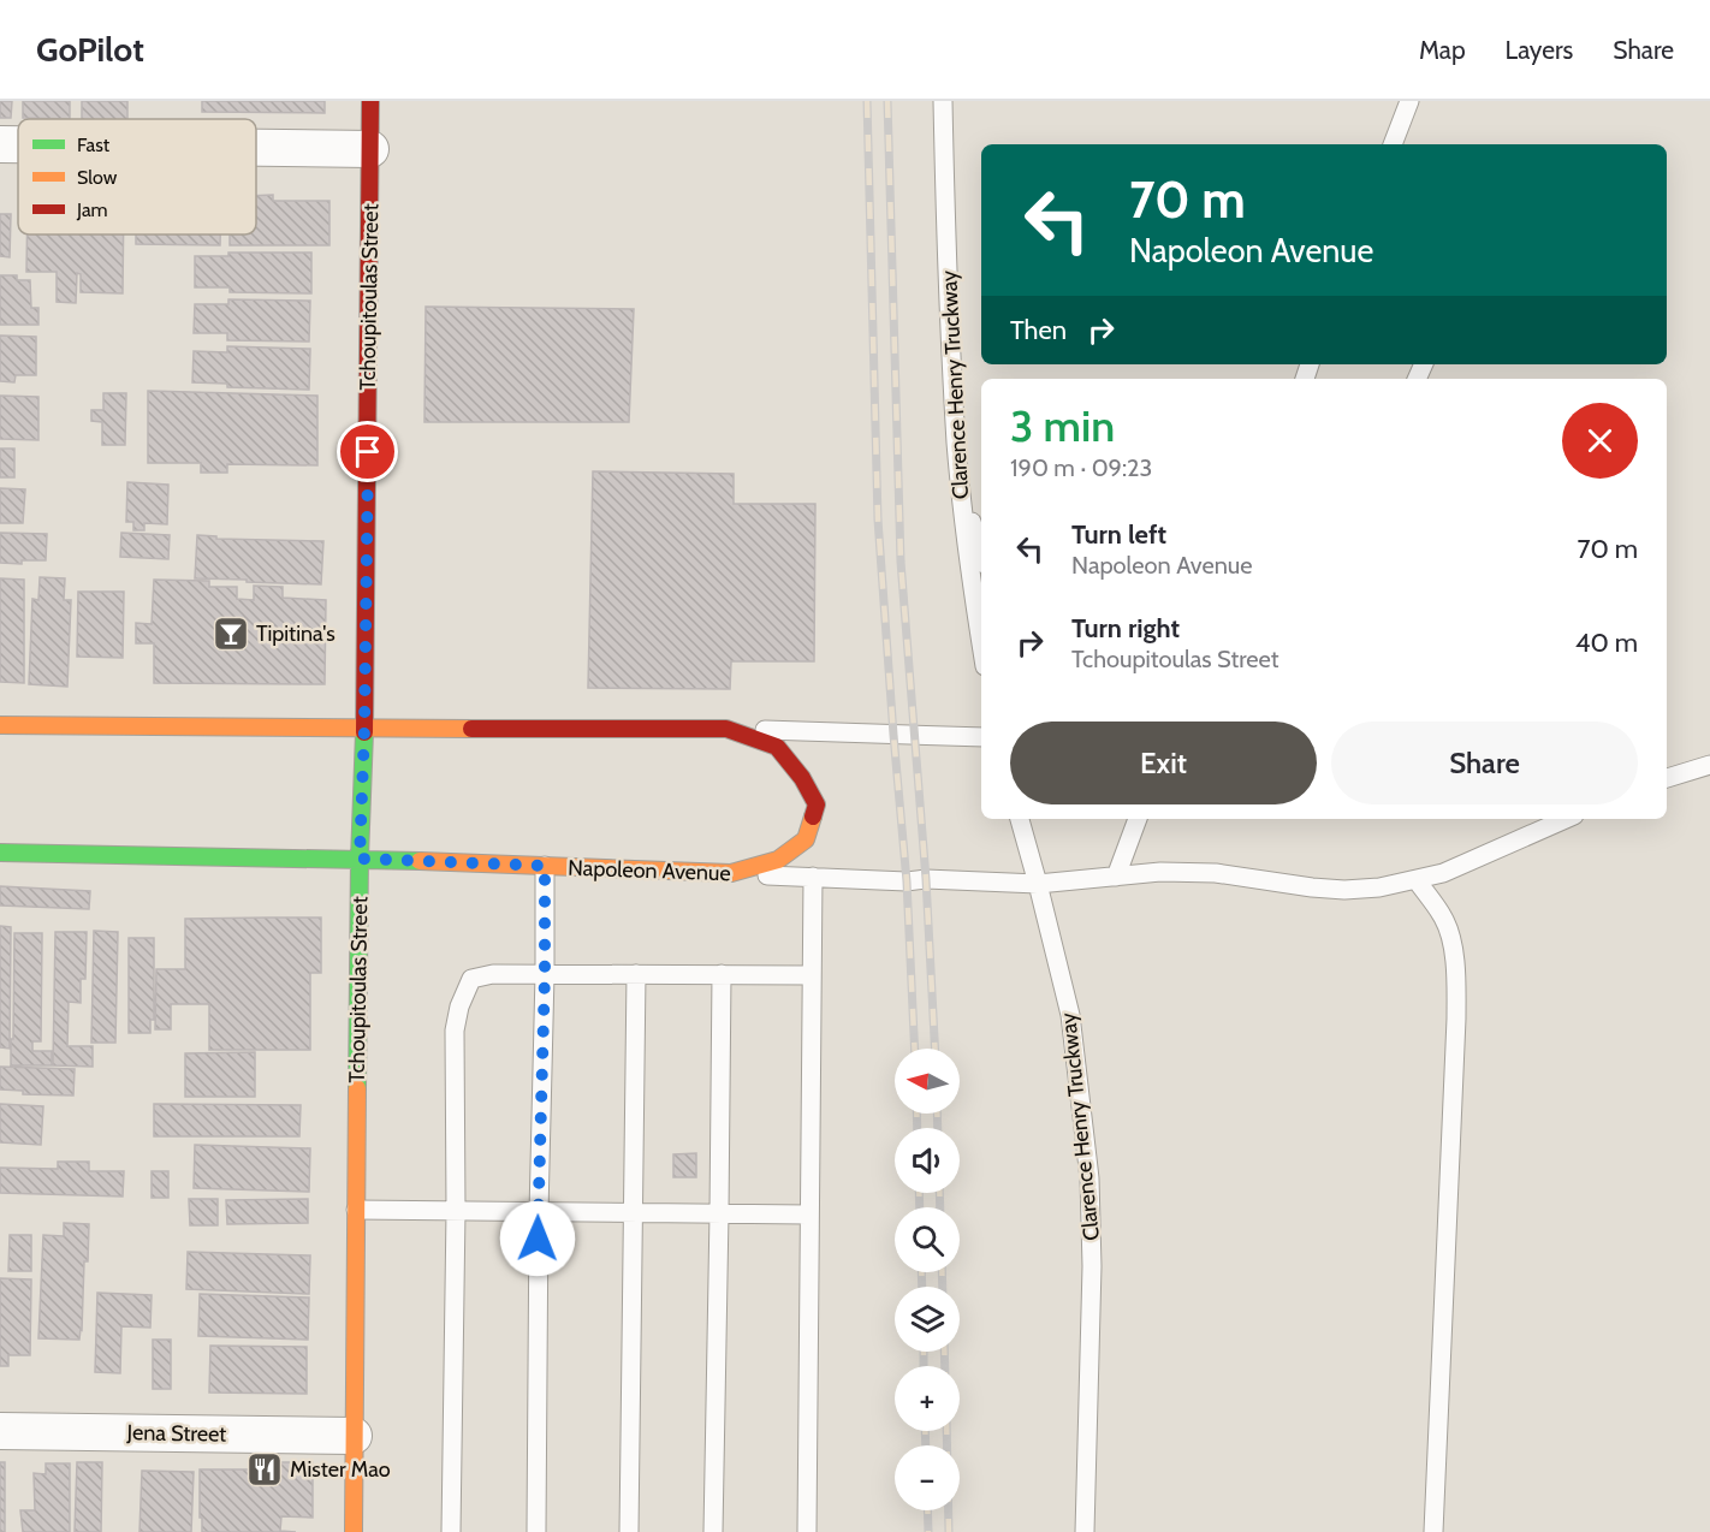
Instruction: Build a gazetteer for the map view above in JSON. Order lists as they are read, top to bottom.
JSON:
{
  "streets": {
    "street": ["Tchoupitoulas Street", "Napoleon Avenue", "Jena Street"],
    "lane": ["Clarence Henry Truckway"]
  },
  "crossings": [
    ["Tchoupitoulas Street", "Napoleon Avenue"],
    ["Tchoupitoulas Street", "Jena Street"],
    ["Clarence Henry Truckway", "Napoleon Avenue"]
  ],
  "places": {
    "bar": ["Tipitina's"],
    "restaurant": ["Mister Mao"]
  },
  "legend": ["Fast", "Slow", "Jam"],
  "north": "left",
  "page": {
    "header": "GoPilot",
    "nav": ["Map", "Layers", "Share"],
    "turn": ["70 m", "Napoleon Avenue"],
    "then": "Then",
    "heading": ["3 min", "190 m · 09:23"],
    "list": [
      {
        "name": "Turn left",
        "note": "Napoleon Avenue",
        "value": "70 m"
      },
      {
        "name": "Turn right",
        "note": "Tchoupitoulas Street",
        "value": "40 m"
      }
    ],
    "buttons": ["Exit", "Share"],
    "map_buttons": ["+", "−"]
  }
}
